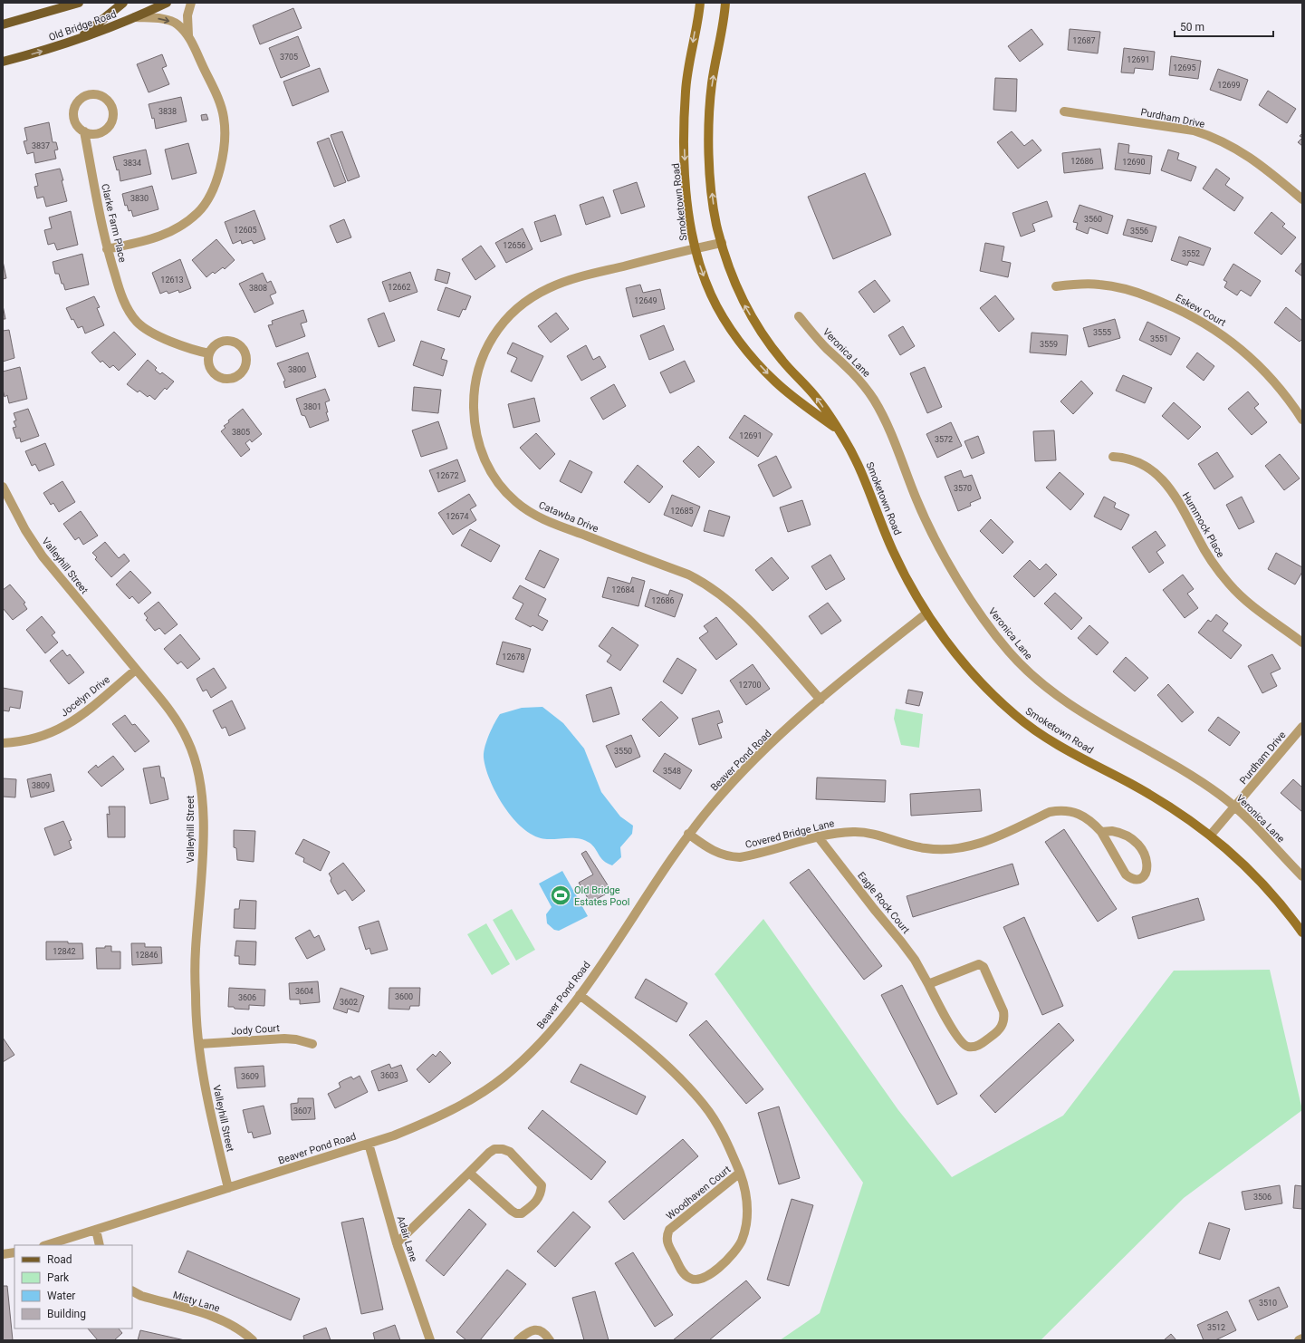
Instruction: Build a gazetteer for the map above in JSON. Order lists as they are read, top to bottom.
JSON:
{
  "streets": {
    "main road": ["Old Bridge Road", "Smoketown Road"],
    "street": [
      "Purdham Drive",
      "Clarke Farm Place",
      "Eskew Court",
      "Veronica Lane",
      "Catawba Drive",
      "Hummock Place",
      "Valleyhill Street",
      "Jocelyn Drive",
      "Beaver Pond Road",
      "Covered Bridge Lane",
      "Eagle Rock Court",
      "Jody Court",
      "Woodhaven Court",
      "Adair Lane",
      "Misty Lane"
    ]
  },
  "crossings": [
    ["Purdham Drive", "Smoketown Road"],
    ["Purdham Drive", "Veronica Lane"],
    ["Smoketown Road", "Catawba Drive"],
    ["Smoketown Road", "Beaver Pond Road"],
    ["Catawba Drive", "Beaver Pond Road"],
    ["Valleyhill Street", "Jocelyn Drive"],
    ["Valleyhill Street", "Beaver Pond Road"],
    ["Valleyhill Street", "Jody Court"],
    ["Beaver Pond Road", "Covered Bridge Lane"],
    ["Beaver Pond Road", "Woodhaven Court"],
    ["Beaver Pond Road", "Adair Lane"],
    ["Covered Bridge Lane", "Eagle Rock Court"]
  ],
  "places": {
    "sports": ["Old Bridge Estates Pool"]
  },
  "house_numbers": [
    "12687",
    "3705",
    "12691",
    "12695",
    "12699",
    "3838",
    "3837",
    "12686",
    "12690",
    "3834",
    "3830",
    "3560",
    "12605",
    "3556",
    "12656",
    "3552",
    "12613",
    "12662",
    "3808",
    "12649",
    "3555",
    "3551",
    "3559",
    "3800",
    "3801",
    "3805",
    "12691",
    "3572",
    "12672",
    "3570",
    "12685",
    "12674",
    "12684",
    "12686",
    "12678",
    "12700",
    "3550",
    "3548",
    "3809",
    "12842",
    "12846",
    "3604",
    "3600",
    "3606",
    "3602",
    "3603",
    "3609",
    "3607",
    "3506",
    "3510",
    "3512"
  ],
  "legend": [
    "Road",
    "Park",
    "Water",
    "Building"
  ],
  "scale_bar": "50 m"
}
